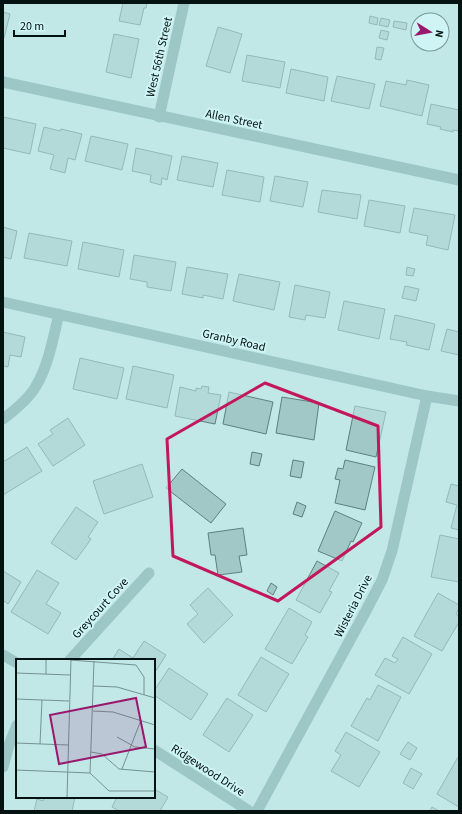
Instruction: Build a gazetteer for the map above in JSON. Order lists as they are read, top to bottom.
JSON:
{
  "streets": {
    "street": [
      "West 56th Street",
      "Allen Street",
      "Granby Road",
      "Wisteria Drive",
      "Greycourt Cove",
      "Ridgewood Drive"
    ]
  },
  "crossings": [
    ["West 56th Street", "Allen Street"],
    ["Granby Road", "Wisteria Drive"]
  ],
  "scale_bar": "20 m",
  "north": "right"
}
